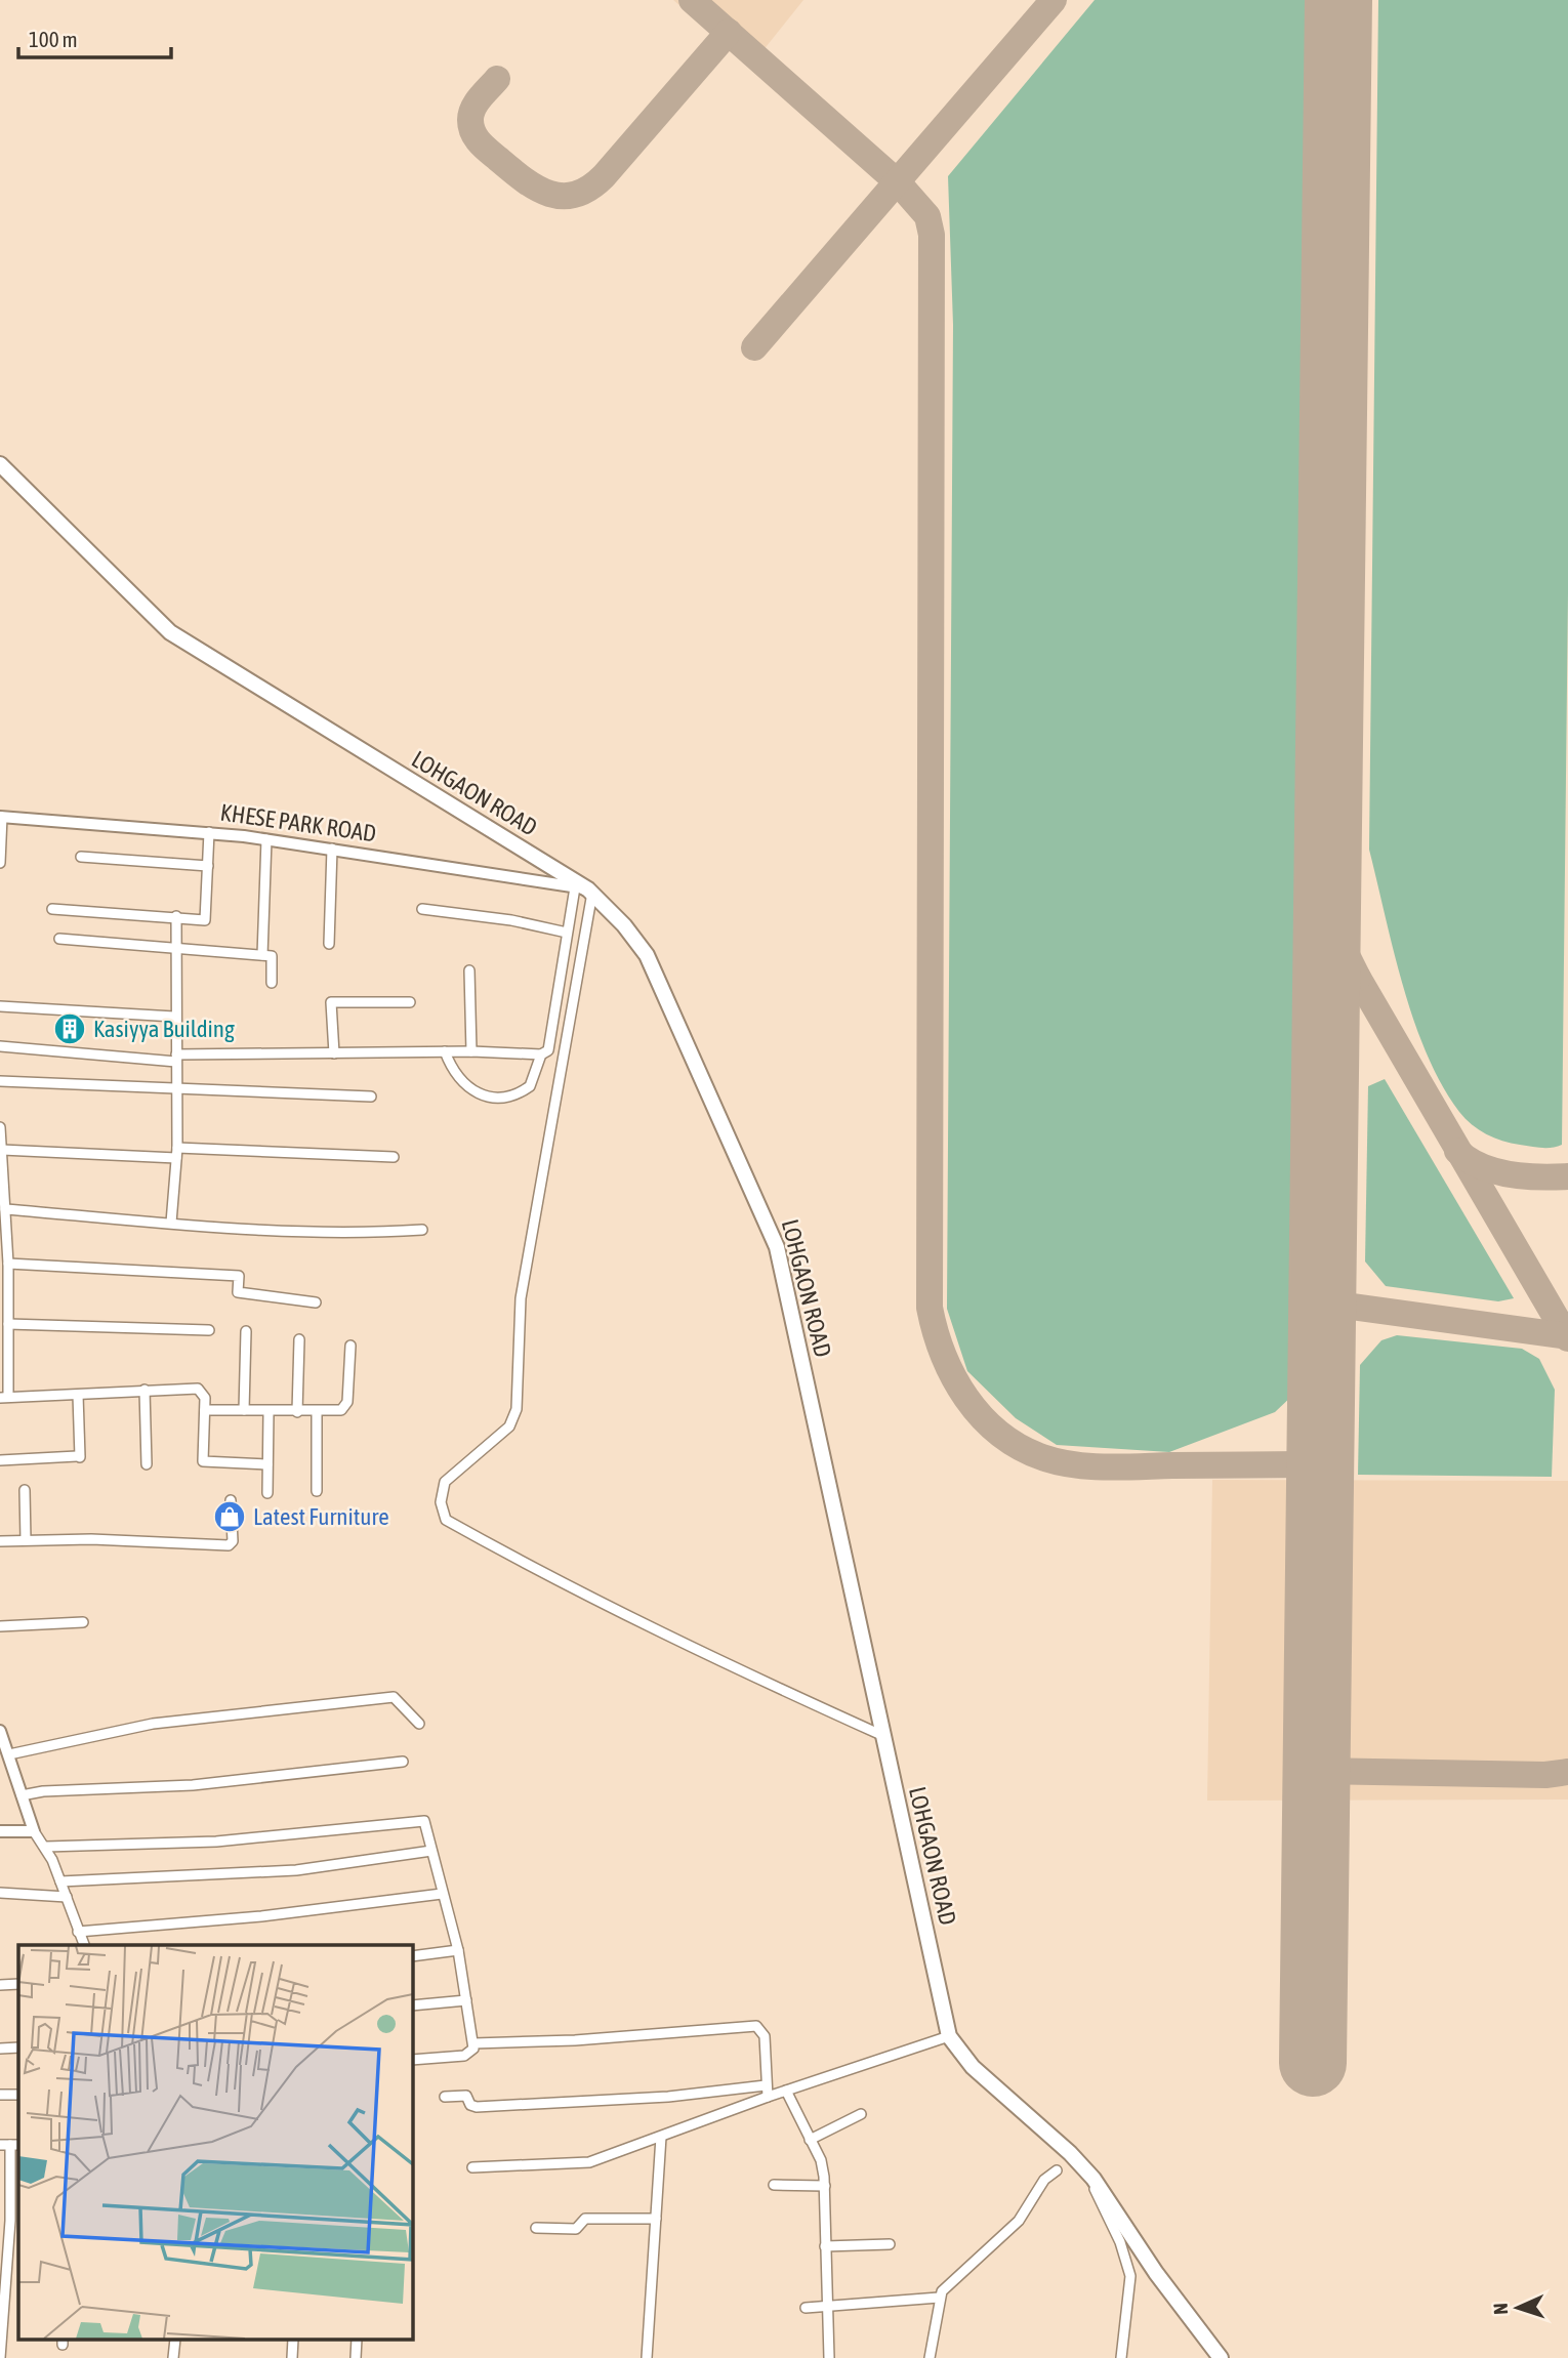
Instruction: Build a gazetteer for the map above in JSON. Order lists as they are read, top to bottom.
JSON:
{
  "streets": {
    "main road": ["LOHGAON ROAD"],
    "street": ["KHESE PARK ROAD"]
  },
  "crossings": [
    ["LOHGAON ROAD", "KHESE PARK ROAD"]
  ],
  "places": {
    "building": ["Kasiyya Building"],
    "shop": ["Latest Furniture"]
  },
  "scale_bar": "100 m",
  "north": "left"
}
